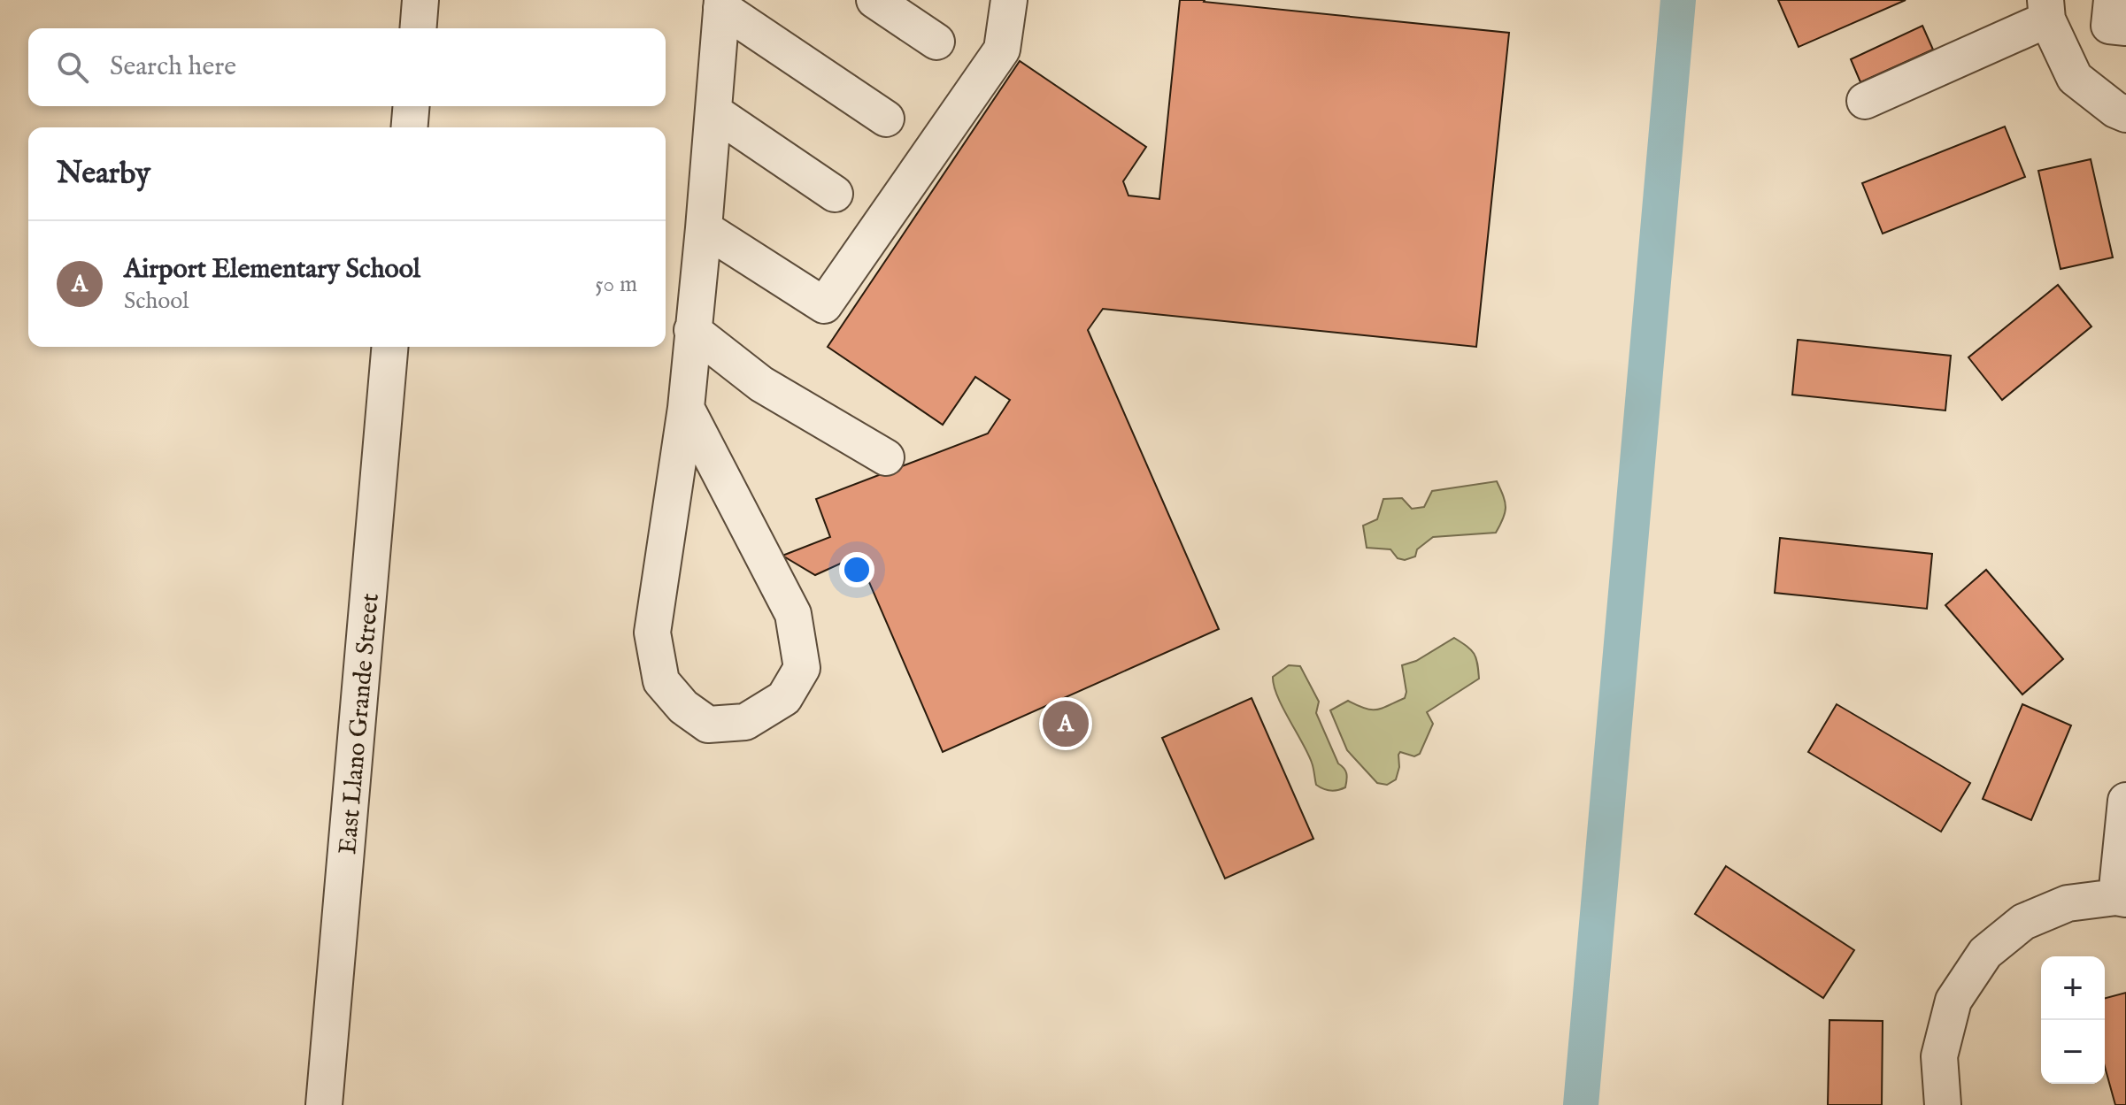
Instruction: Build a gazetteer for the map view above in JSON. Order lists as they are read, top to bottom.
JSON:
{
  "streets": {
    "street": ["East Llano Grande Street"]
  },
  "page": {
    "search": "Search here",
    "heading": "Nearby",
    "list": [
      {
        "mark": "A",
        "name": "Airport Elementary School",
        "note": "School",
        "value": "50 m"
      }
    ],
    "pins": "A",
    "map_buttons": ["+", "−"]
  }
}
